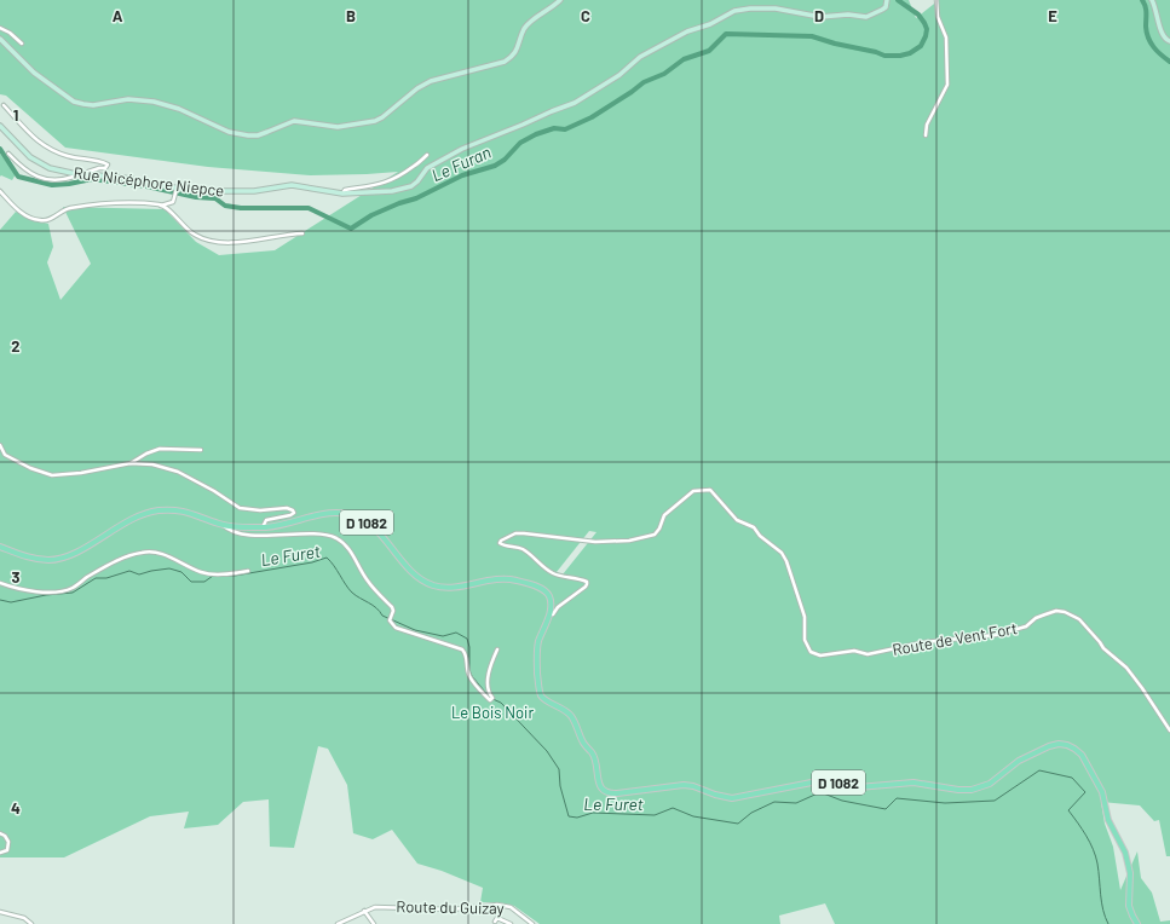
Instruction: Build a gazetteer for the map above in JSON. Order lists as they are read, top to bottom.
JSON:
{
  "streets": {
    "main road": ["D 1082"],
    "street": ["Rue Nicéphore Niepce", "Route de Vent Fort", "Route du Guizay"]
  },
  "crossings": [
    ["D 1082", "Route de Vent Fort"]
  ],
  "water": ["Le Furan", "Le Furet"],
  "parks": ["Le Bois Noir"],
  "grid": {
    "columns": [
      "A",
      "B",
      "C",
      "D",
      "E"
    ],
    "rows": [
      "1",
      "2",
      "3",
      "4"
    ]
  }
}
